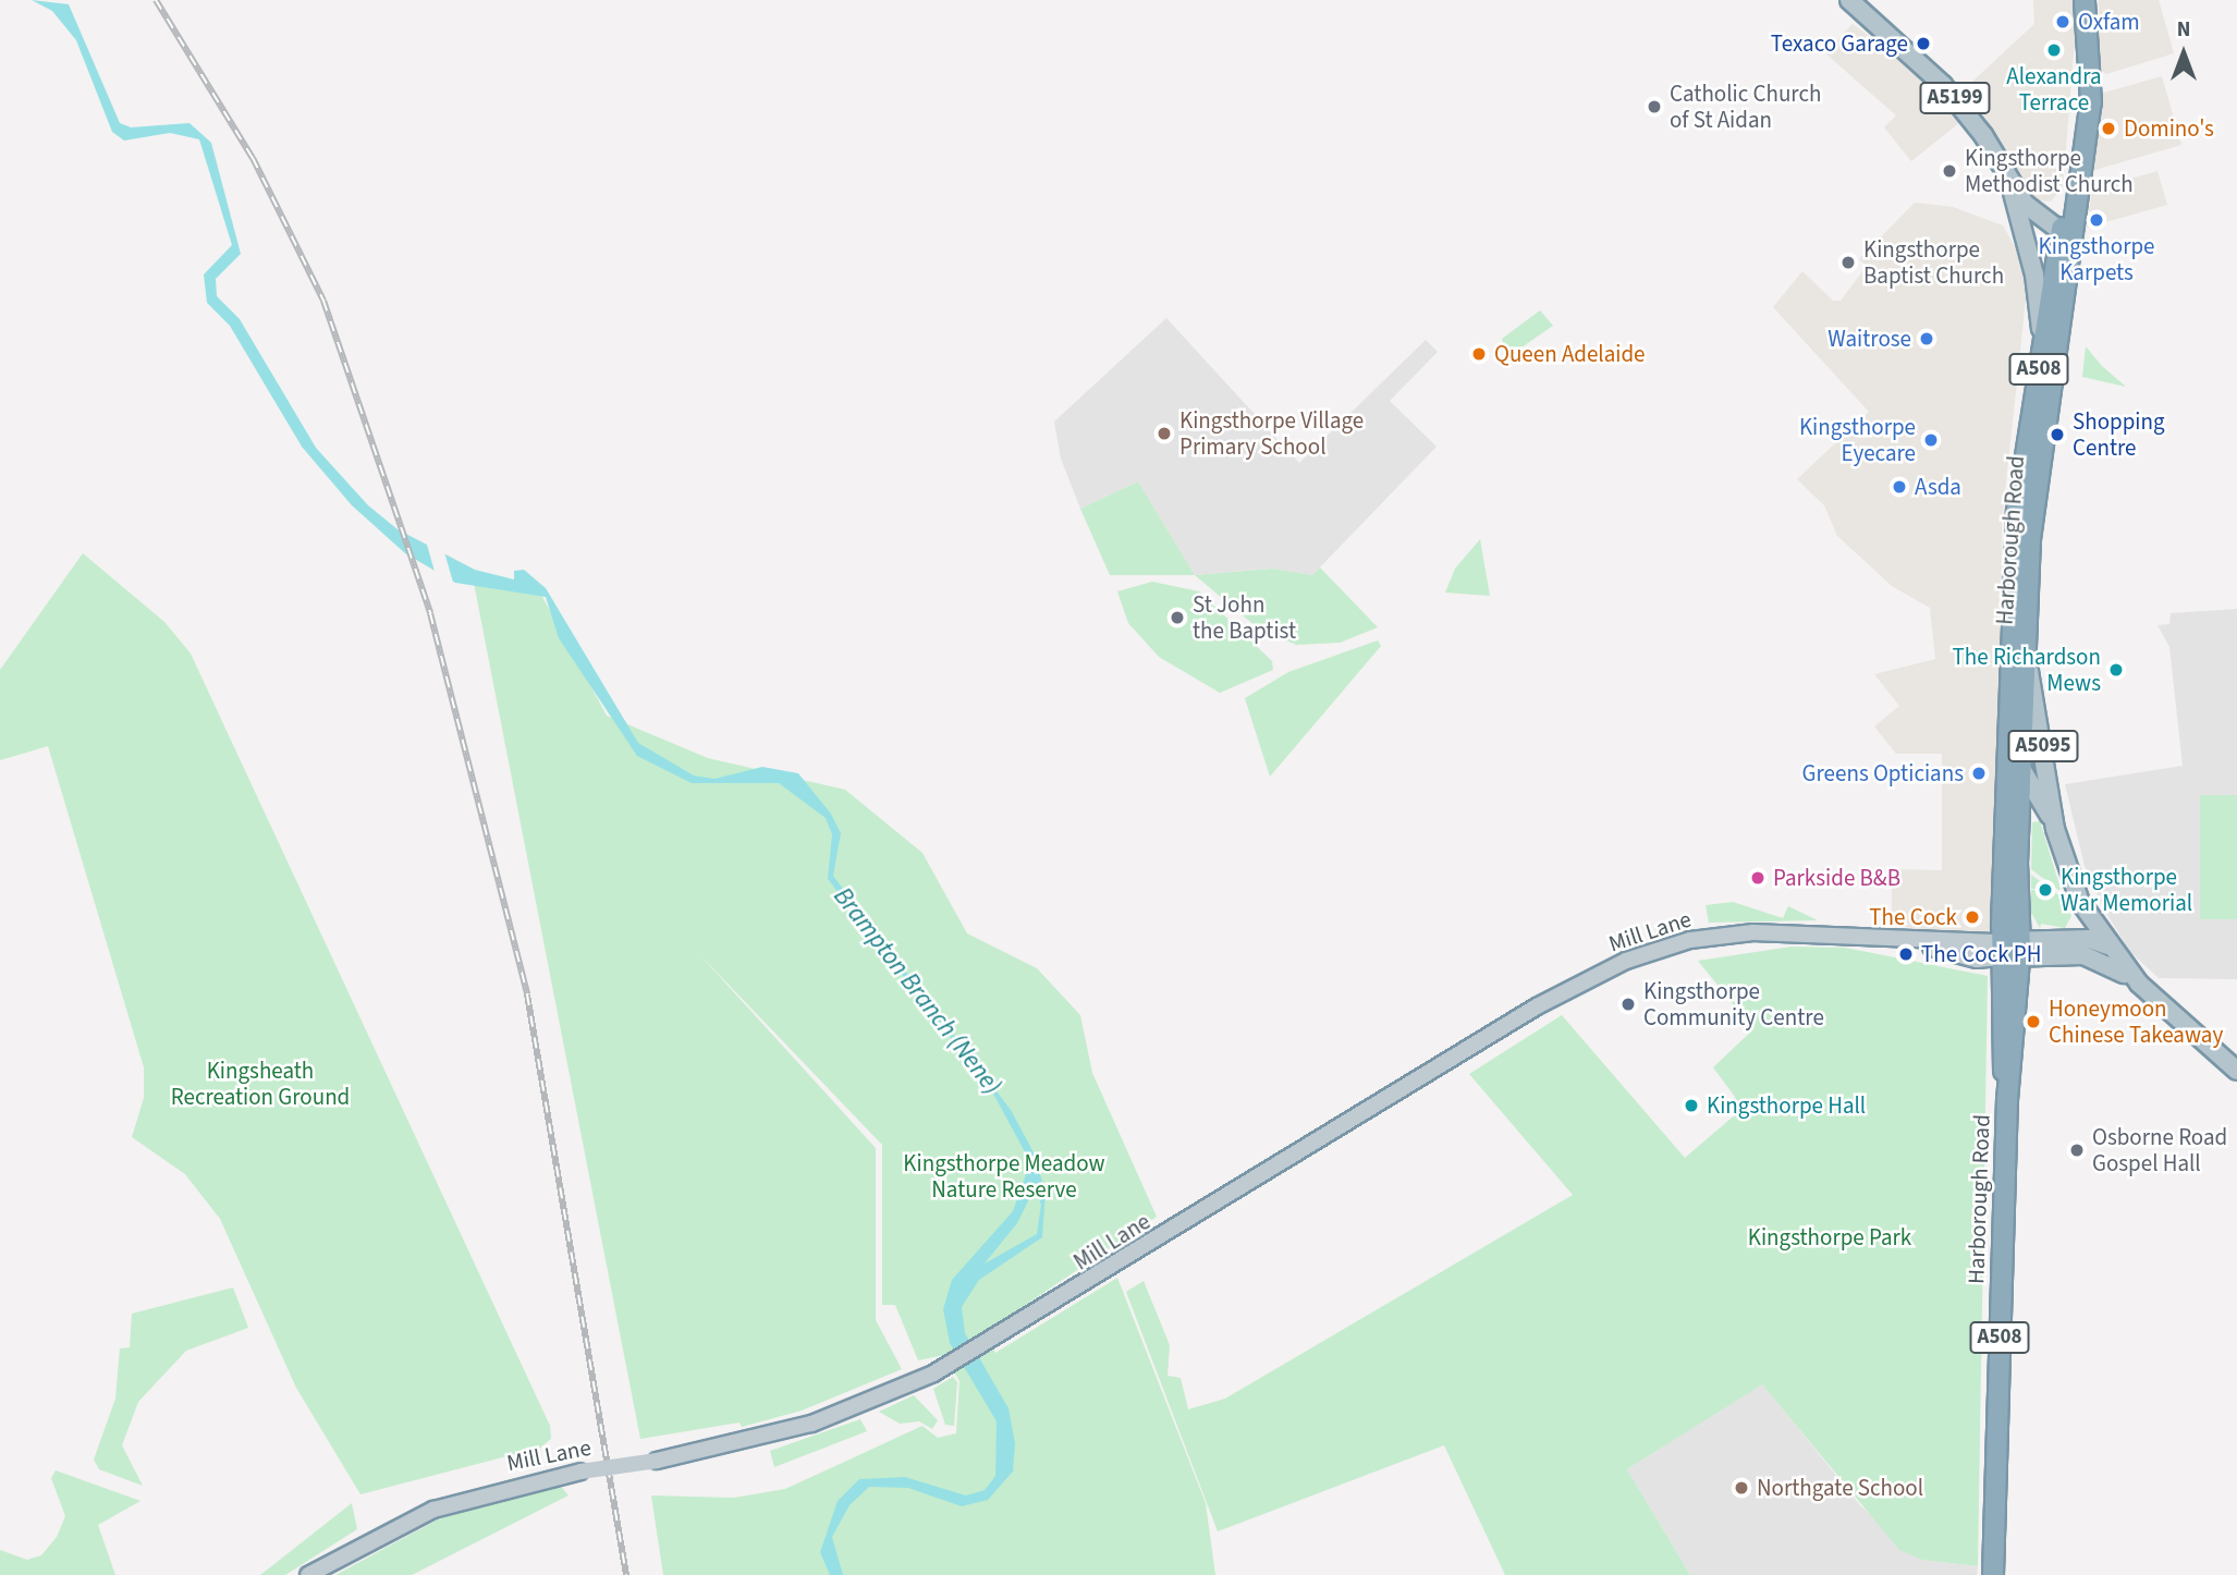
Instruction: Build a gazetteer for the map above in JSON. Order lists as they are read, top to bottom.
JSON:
{
  "streets": {
    "highway": ["A508", "Harborough Road"],
    "main road": ["A5199", "A5095"],
    "street": ["Mill Lane"]
  },
  "crossings": [
    ["A5199", "Harborough Road"],
    ["Harborough Road", "A5095"],
    ["Harborough Road", "Mill Lane"],
    ["A5095", "Mill Lane"]
  ],
  "water": ["Brampton Branch (Nene)"],
  "parks": ["Kingsheath Recreation Ground", "Kingsthorpe Meadow Nature Reserve", "Kingsthorpe Park"],
  "places": [
    "Oxfam",
    "Texaco Garage",
    "Alexandra Terrace",
    "Catholic Church of St Aidan",
    "Domino's",
    "Kingsthorpe Methodist Church",
    "Kingsthorpe Karpets",
    "Kingsthorpe Baptist Church",
    "Waitrose",
    "Queen Adelaide",
    "Kingsthorpe Village Primary School",
    "Shopping Centre",
    "Kingsthorpe Eyecare",
    "Asda",
    "St John the Baptist",
    "The Richardson Mews",
    "Greens Opticians",
    "Parkside B&B",
    "Kingsthorpe War Memorial",
    "The Cock",
    "The Cock PH",
    "Kingsthorpe Community Centre",
    "Honeymoon Chinese Takeaway",
    "Kingsthorpe Hall",
    "Osborne Road Gospel Hall",
    "Northgate School"
  ],
  "north": "top"
}
